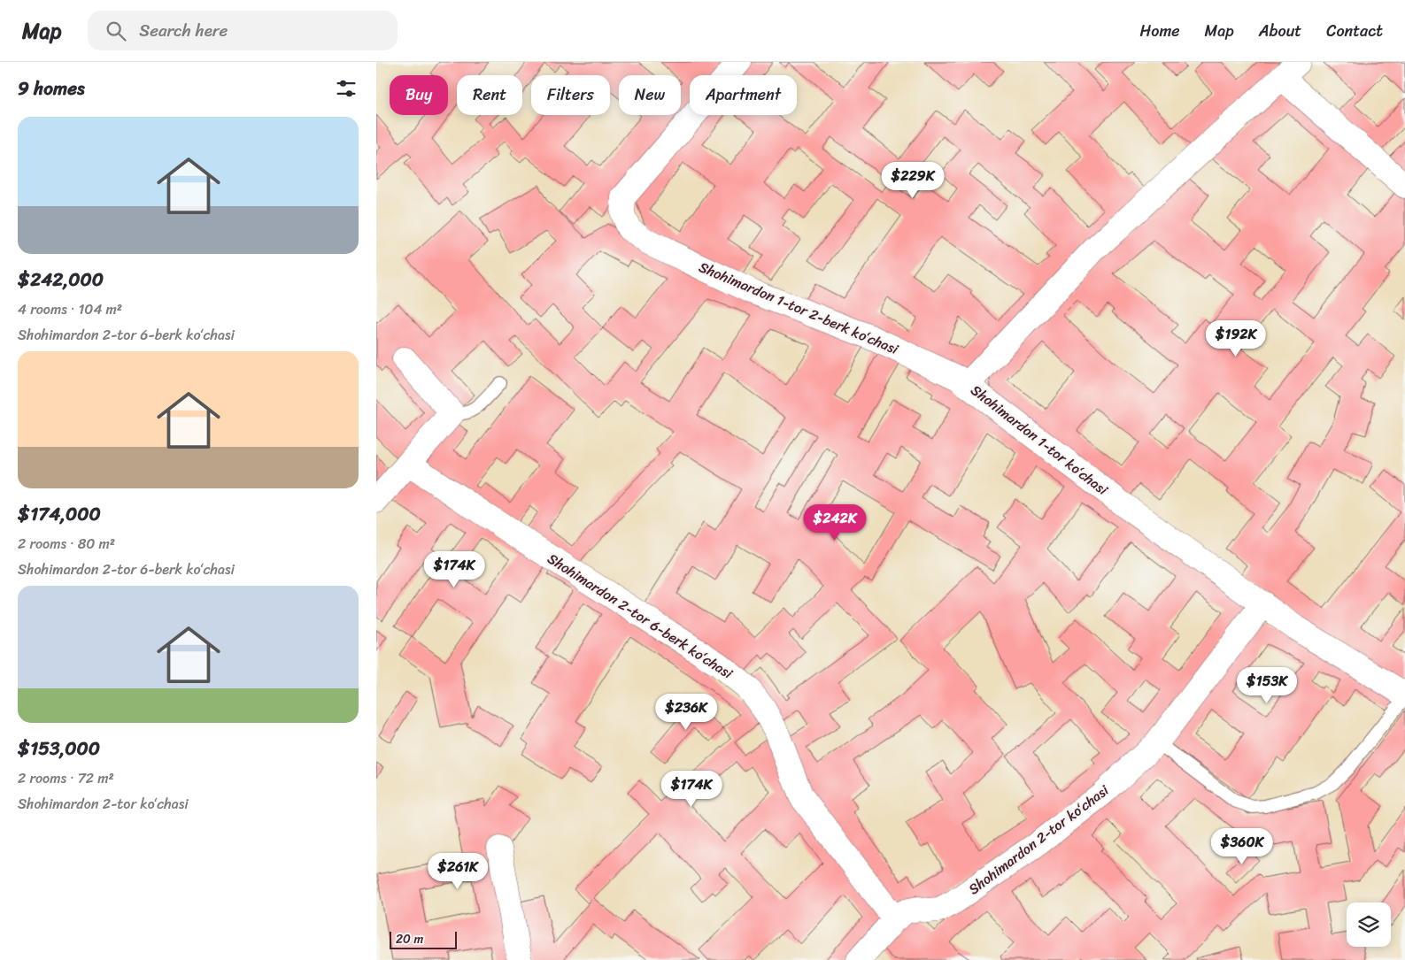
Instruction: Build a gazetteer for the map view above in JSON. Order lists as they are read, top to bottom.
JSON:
{
  "streets": {
    "street": [
      "Shohimardon 1-tor 2-berk koʻchasi",
      "Shohimardon 1-tor koʻchasi",
      "Shohimardon 2-tor 6-berk koʻchasi",
      "Shohimardon 2-tor koʻchasi"
    ]
  },
  "crossings": [
    ["Shohimardon 1-tor 2-berk koʻchasi", "Shohimardon 1-tor koʻchasi"],
    ["Shohimardon 1-tor koʻchasi", "Shohimardon 2-tor koʻchasi"],
    ["Shohimardon 2-tor 6-berk koʻchasi", "Shohimardon 2-tor koʻchasi"]
  ],
  "scale_bar": "20 m",
  "page": {
    "header": "Map",
    "search": "Search here",
    "nav": [
      "Home",
      "Map",
      "About",
      "Contact"
    ],
    "heading": "9 homes",
    "chip": [
      "Buy",
      "Rent",
      "Filters",
      "New",
      "Apartment"
    ],
    "list": [
      {
        "name": "$242,000",
        "note": "4 rooms · 104 m² · Shohimardon 2-tor 6-berk koʻchasi"
      },
      {
        "name": "$174,000",
        "note": "2 rooms · 80 m² · Shohimardon 2-tor 6-berk koʻchasi"
      },
      {
        "name": "$153,000",
        "note": "2 rooms · 72 m² · Shohimardon 2-tor koʻchasi"
      }
    ],
    "price": [
      "$229K",
      "$192K",
      "$242K",
      "$174K",
      "$153K",
      "$236K",
      "$174K",
      "$360K",
      "$261K"
    ],
    "scale": "20 m"
  }
}
